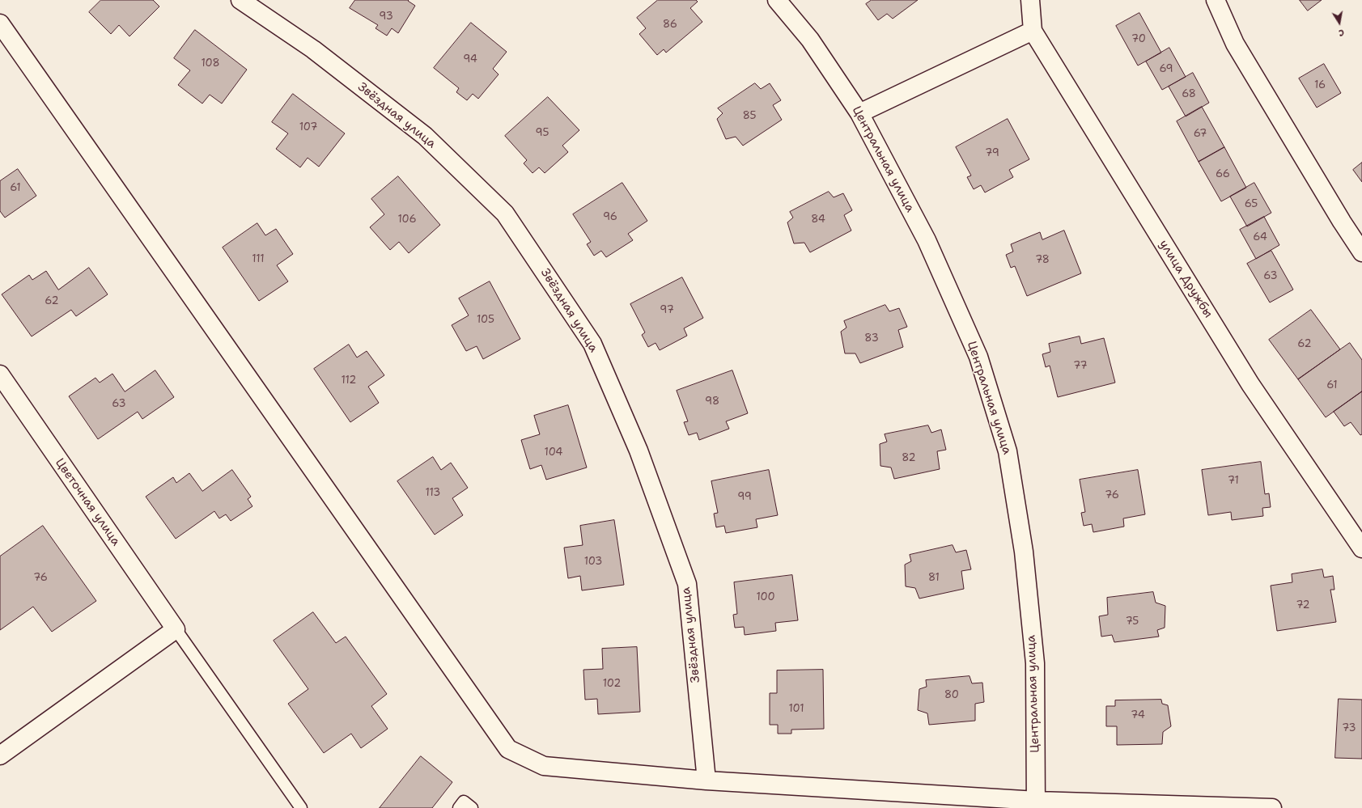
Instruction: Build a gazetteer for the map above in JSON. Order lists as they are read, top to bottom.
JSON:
{
  "streets": {
    "street": [
      "Звёздная улица",
      "Центральная улица",
      "улица Дружбы",
      "Цветочная улица"
    ]
  },
  "house_numbers": [
    "93",
    "86",
    "70",
    "94",
    "108",
    "69",
    "16",
    "68",
    "85",
    "107",
    "95",
    "67",
    "79",
    "66",
    "61",
    "65",
    "96",
    "106",
    "84",
    "64",
    "111",
    "78",
    "63",
    "62",
    "97",
    "105",
    "83",
    "62",
    "77",
    "112",
    "61",
    "98",
    "63",
    "104",
    "82",
    "71",
    "113",
    "76",
    "99",
    "103",
    "76",
    "81",
    "100",
    "72",
    "75",
    "102",
    "80",
    "101",
    "74",
    "73"
  ],
  "north": "bottom"
}
